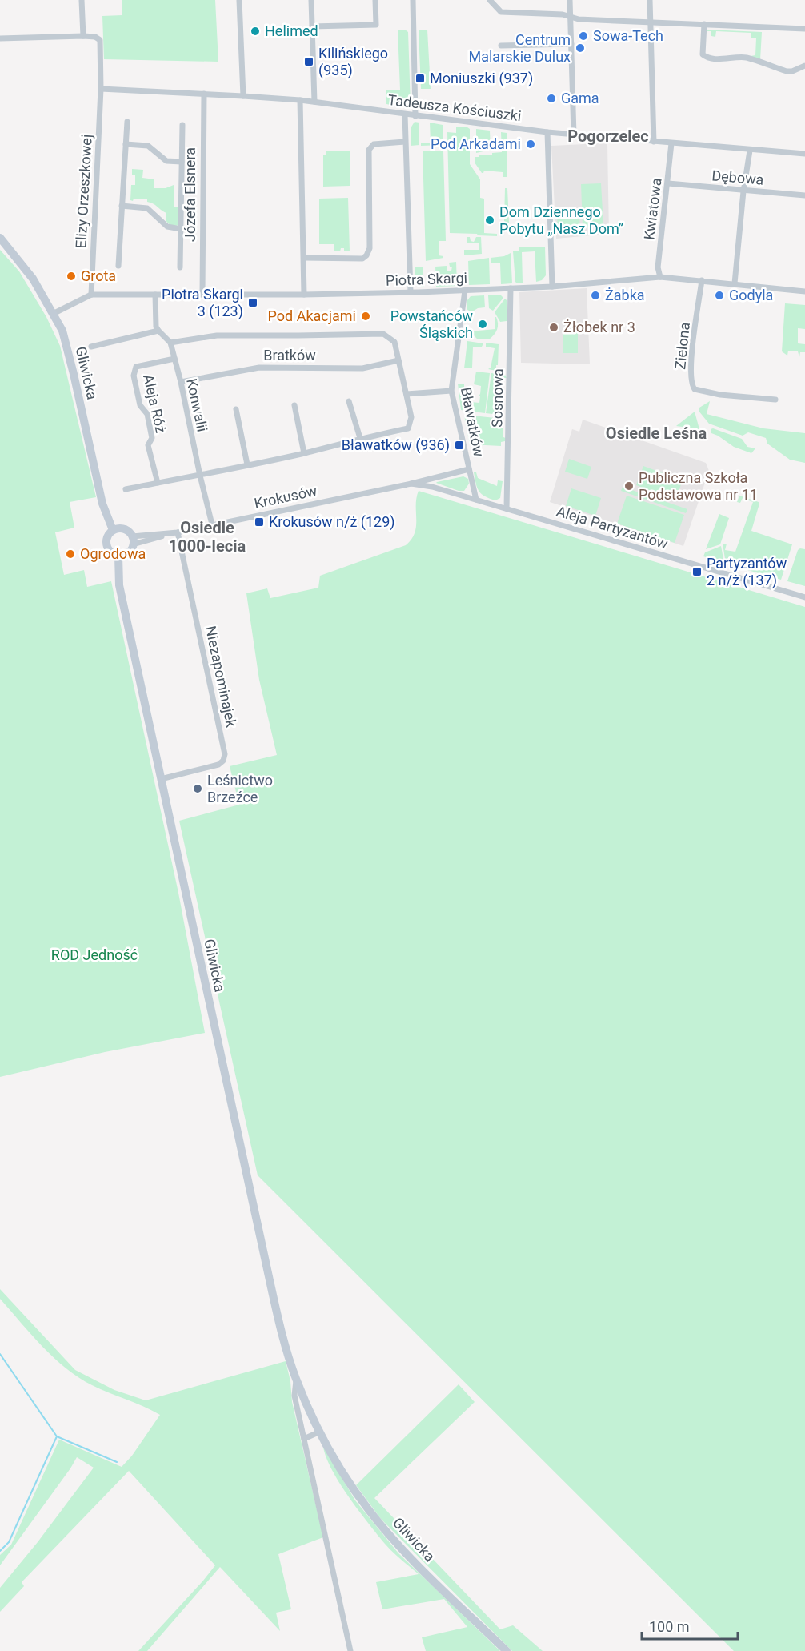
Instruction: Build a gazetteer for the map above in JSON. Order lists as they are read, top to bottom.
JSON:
{
  "streets": {
    "main road": ["Gliwicka"],
    "street": [
      "Tadeusza Kościuszki",
      "Dębowa",
      "Elizy Orzeszkowej",
      "Józefa Elsnera",
      "Kwiatowa",
      "Piotra Skargi",
      "Zielona",
      "Bratków",
      "Sosnowa",
      "Aleja Róż",
      "Konwalii",
      "Bławatków",
      "Krokusów",
      "Aleja Partyzantów",
      "Niezapominajek"
    ]
  },
  "crossings": [
    ["Tadeusza Kościuszki", "Elizy Orzeszkowej"],
    ["Tadeusza Kościuszki", "Józefa Elsnera"],
    ["Tadeusza Kościuszki", "Kwiatowa"],
    ["Dębowa", "Kwiatowa"],
    ["Elizy Orzeszkowej", "Piotra Skargi"],
    ["Józefa Elsnera", "Piotra Skargi"],
    ["Kwiatowa", "Piotra Skargi"],
    ["Piotra Skargi", "Zielona"],
    ["Piotra Skargi", "Gliwicka"],
    ["Piotra Skargi", "Sosnowa"],
    ["Piotra Skargi", "Bławatków"],
    ["Bratków", "Konwalii"],
    ["Gliwicka", "Krokusów"],
    ["Gliwicka", "Niezapominajek"],
    ["Sosnowa", "Aleja Partyzantów"],
    ["Aleja Róż", "Konwalii"],
    ["Konwalii", "Krokusów"],
    ["Bławatków", "Krokusów"],
    ["Bławatków", "Aleja Partyzantów"],
    ["Krokusów", "Aleja Partyzantów"],
    ["Krokusów", "Niezapominajek"]
  ],
  "districts": ["Pogorzelec", "Osiedle Leśna", "Osiedle 1000-lecia"],
  "parks": ["ROD Jedność"],
  "places": {
    "other": [
      "Helimed",
      "Sowa-Tech",
      "Centrum Malarskie Dulux",
      "Gama",
      "Pod Arkadami",
      "Dom Dziennego Pobytu „Nasz Dom”",
      "Grota",
      "Żabka",
      "Godyla",
      "Pod Akacjami",
      "Powstańców Śląskich",
      "Żłobek nr 3",
      "Publiczna Szkoła Podstawowa nr 11",
      "Ogrodowa",
      "Leśnictwo Brzeźce"
    ],
    "transit": [
      "Kilińskiego (935)",
      "Moniuszki (937)",
      "Piotra Skargi 3 (123)",
      "Bławatków (936)",
      "Krokusów n/ż (129)",
      "Partyzantów 2 n/ż (137)"
    ]
  },
  "scale_bar": "100 m"
}
